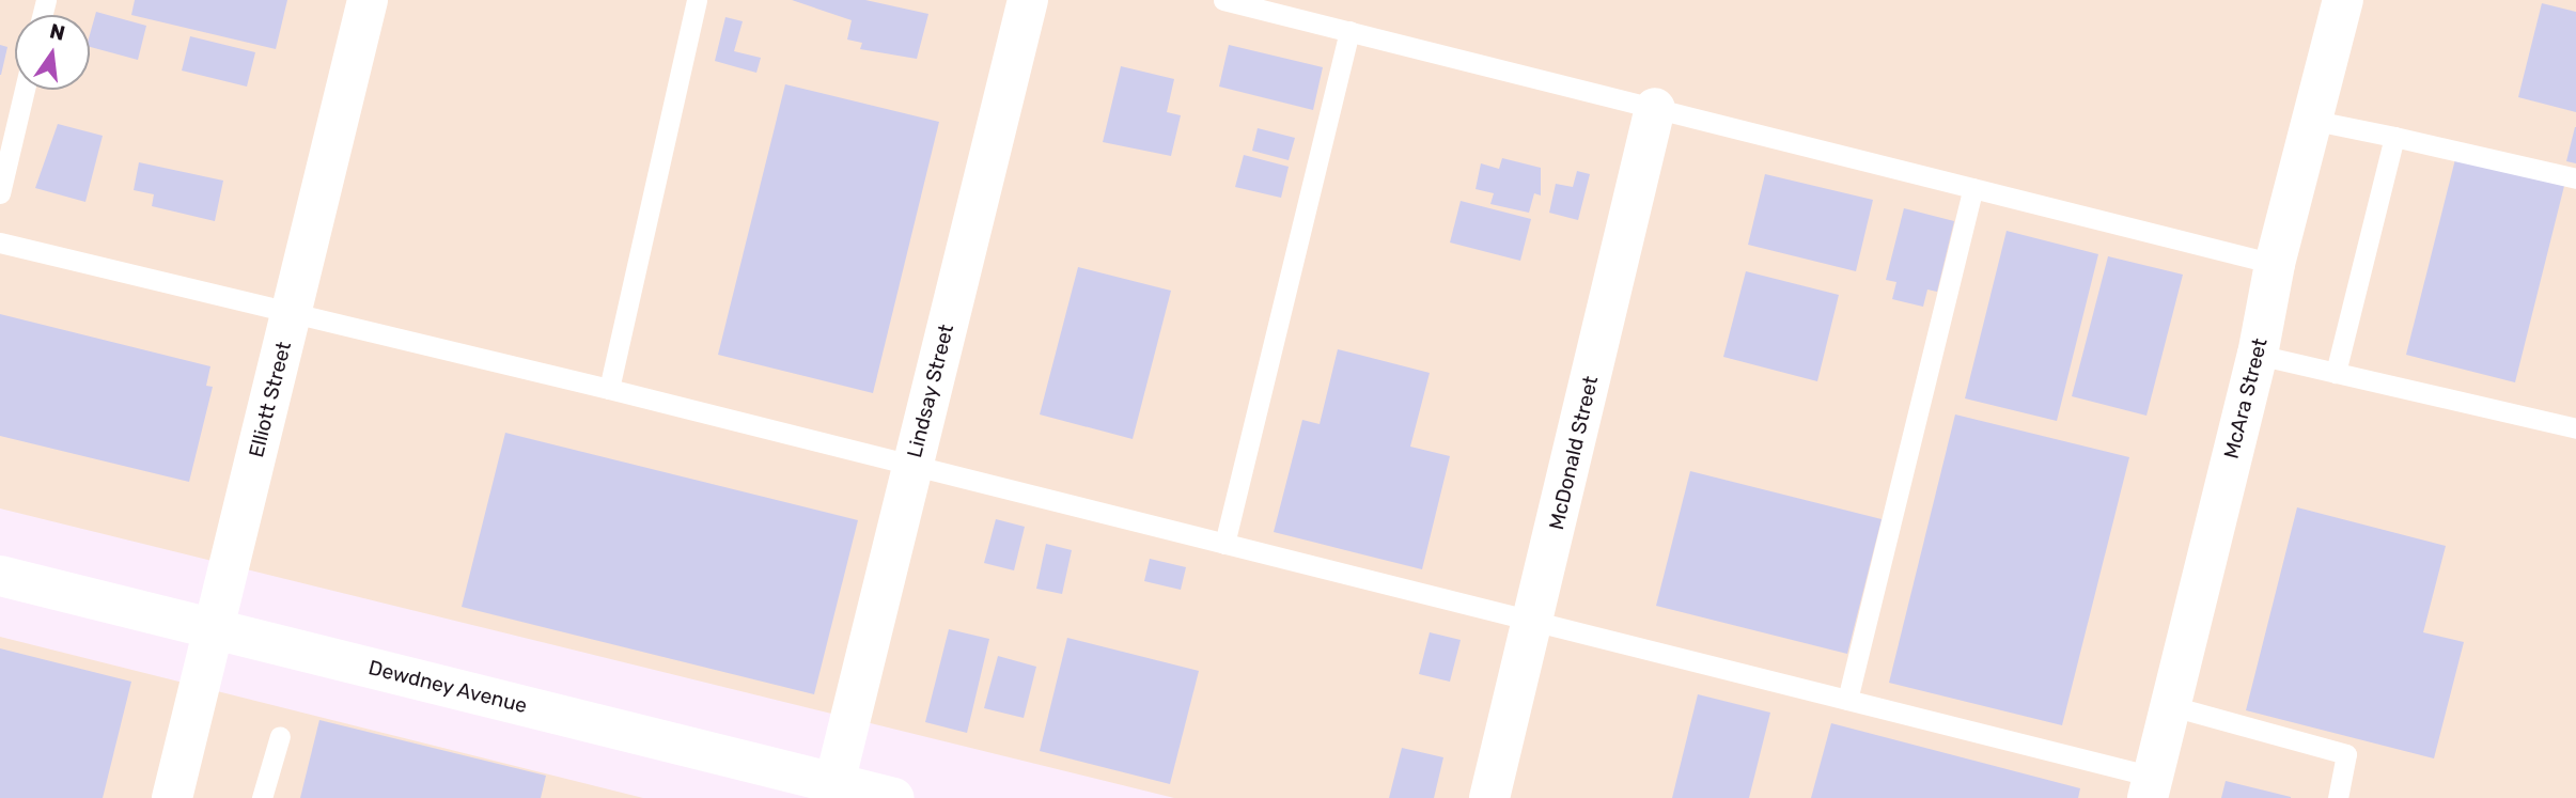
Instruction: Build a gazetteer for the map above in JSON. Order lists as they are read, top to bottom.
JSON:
{
  "streets": {
    "street": [
      "Lindsay Street",
      "McAra Street",
      "Elliott Street",
      "McDonald Street",
      "Dewdney Avenue"
    ]
  },
  "crossings": [
    ["Lindsay Street", "Dewdney Avenue"],
    ["Elliott Street", "Dewdney Avenue"]
  ],
  "north": "top"
}
